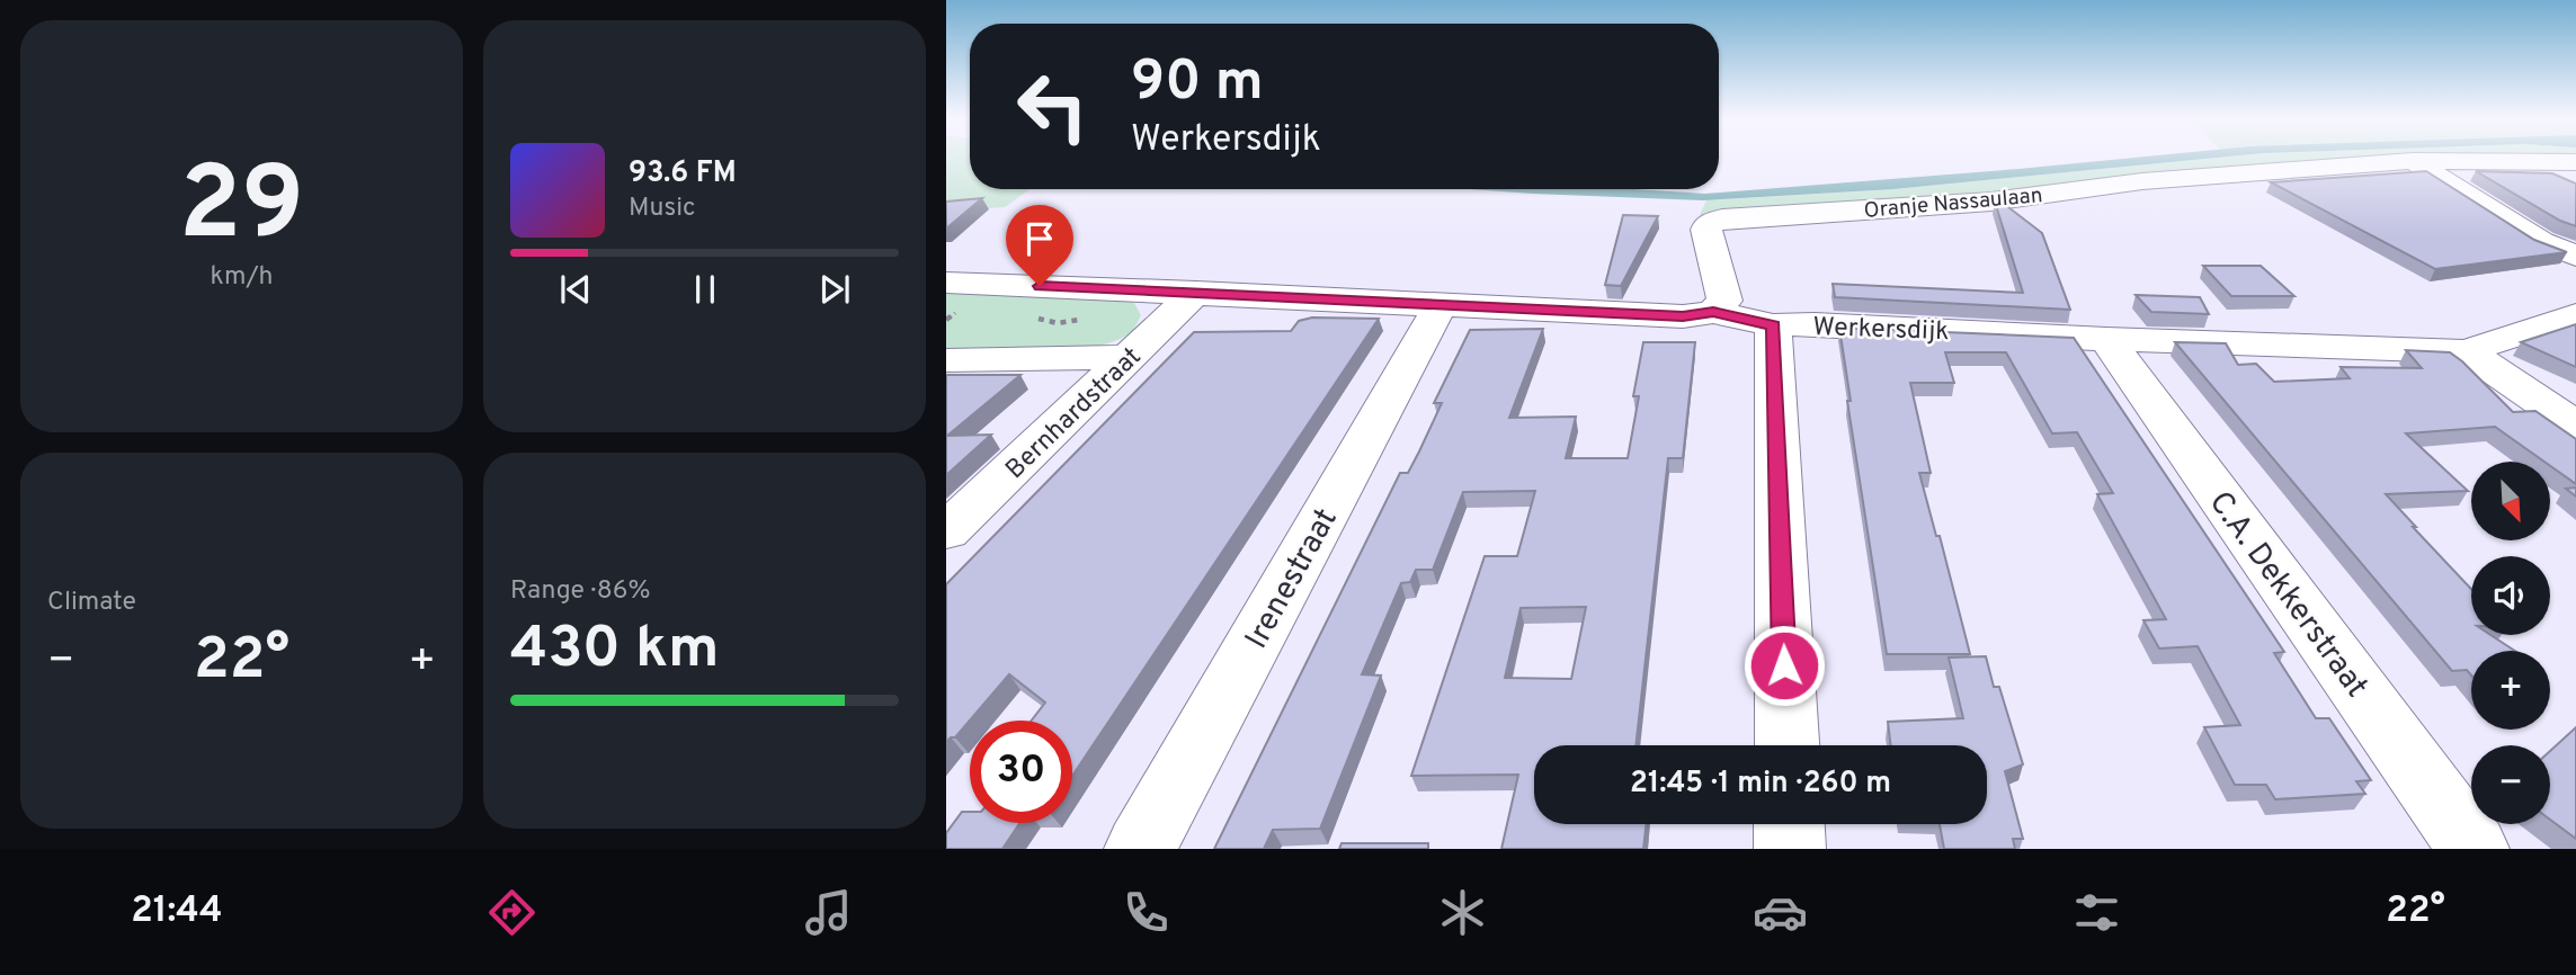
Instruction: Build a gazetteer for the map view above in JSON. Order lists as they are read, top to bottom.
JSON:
{
  "streets": {
    "street": [
      "Oranje Nassaulaan",
      "Werkersdijk",
      "Bernhardstraat",
      "Irenestraat",
      "C.A. Dekkerstraat"
    ]
  },
  "crossings": [
    ["Oranje Nassaulaan", "Werkersdijk"],
    ["Werkersdijk", "Bernhardstraat"],
    ["Werkersdijk", "Irenestraat"],
    ["Werkersdijk", "C.A. Dekkerstraat"]
  ],
  "north": "bottom right",
  "page": {
    "tile": [
      ["29", "km/h"],
      "Climate",
      ["Range · 86%", "430 km"]
    ],
    "turn": ["90 m", "Werkersdijk"],
    "song": ["93.6 FM", "Music"],
    "map_buttons": ["+", "−"],
    "heat": ["−", "22°", "+"],
    "limit": "30",
    "trip": "21:45 · 1 min · 260 m",
    "tabs": ["21:44", "22°"]
  }
}
